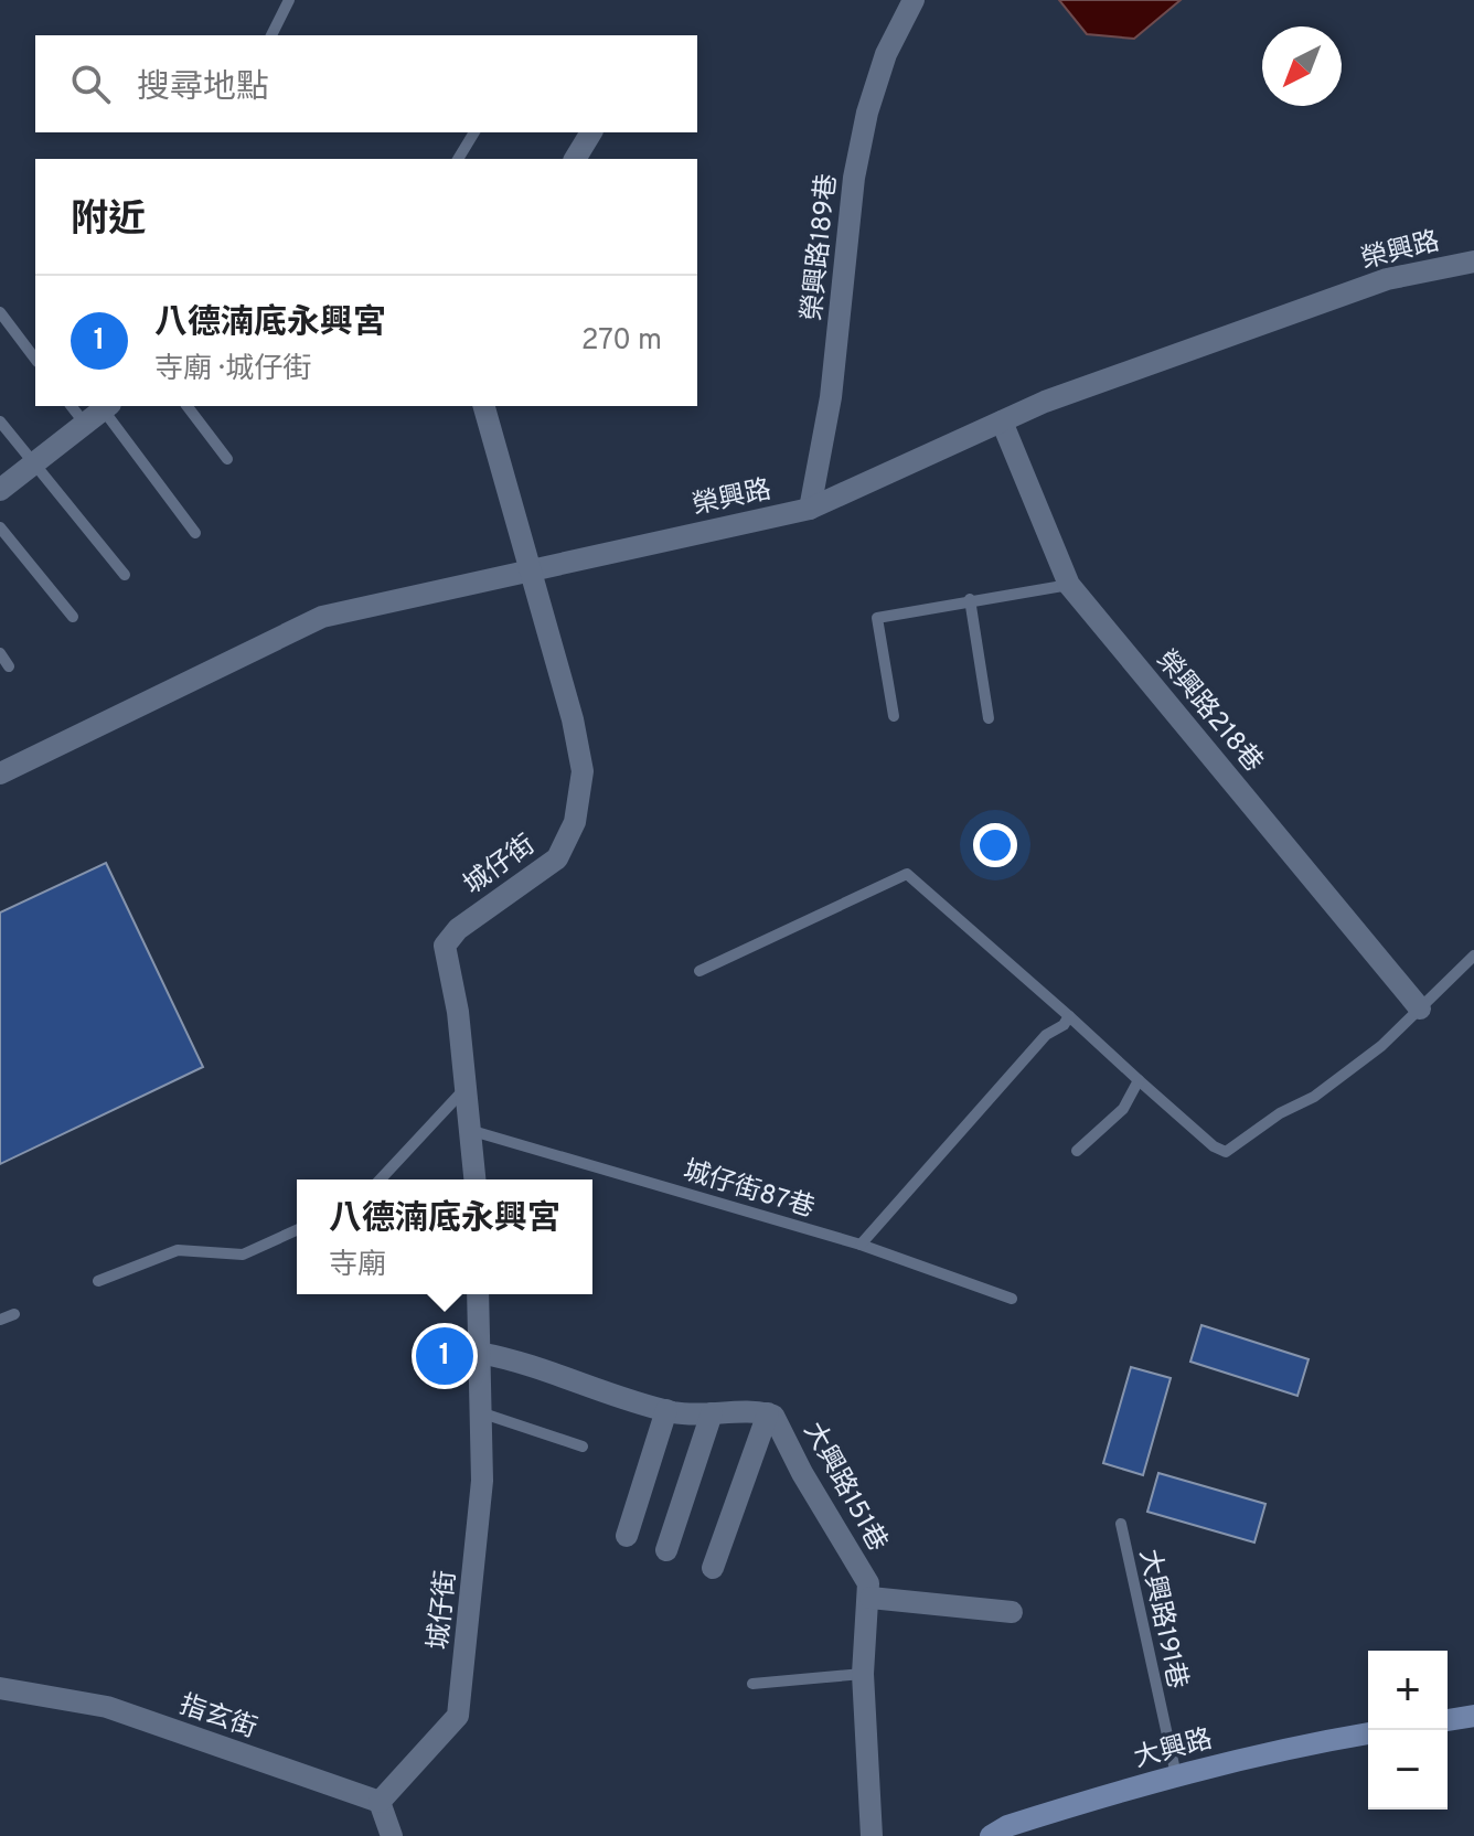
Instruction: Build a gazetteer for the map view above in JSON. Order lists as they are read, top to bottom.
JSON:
{
  "streets": {
    "street": [
      "榮興路189巷",
      "榮興路",
      "榮興路218巷",
      "城仔街",
      "大興路151巷",
      "指玄街",
      "大興路"
    ],
    "lane": ["城仔街87巷", "大興路191巷"]
  },
  "crossings": [
    ["榮興路189巷", "榮興路"],
    ["榮興路", "榮興路218巷"],
    ["榮興路", "城仔街"],
    ["城仔街", "城仔街87巷"],
    ["城仔街", "大興路151巷"],
    ["城仔街", "指玄街"],
    ["大興路191巷", "大興路"]
  ],
  "north": "bottom left",
  "page": {
    "search": "搜尋地點",
    "heading": "附近",
    "list": [
      {
        "mark": "1",
        "name": "八德湳底永興宮",
        "note": "寺廟 · 城仔街",
        "value": "270 m"
      }
    ],
    "popup": ["八德湳底永興宮", "寺廟"],
    "pins": "1",
    "map_buttons": ["+", "−"]
  }
}
